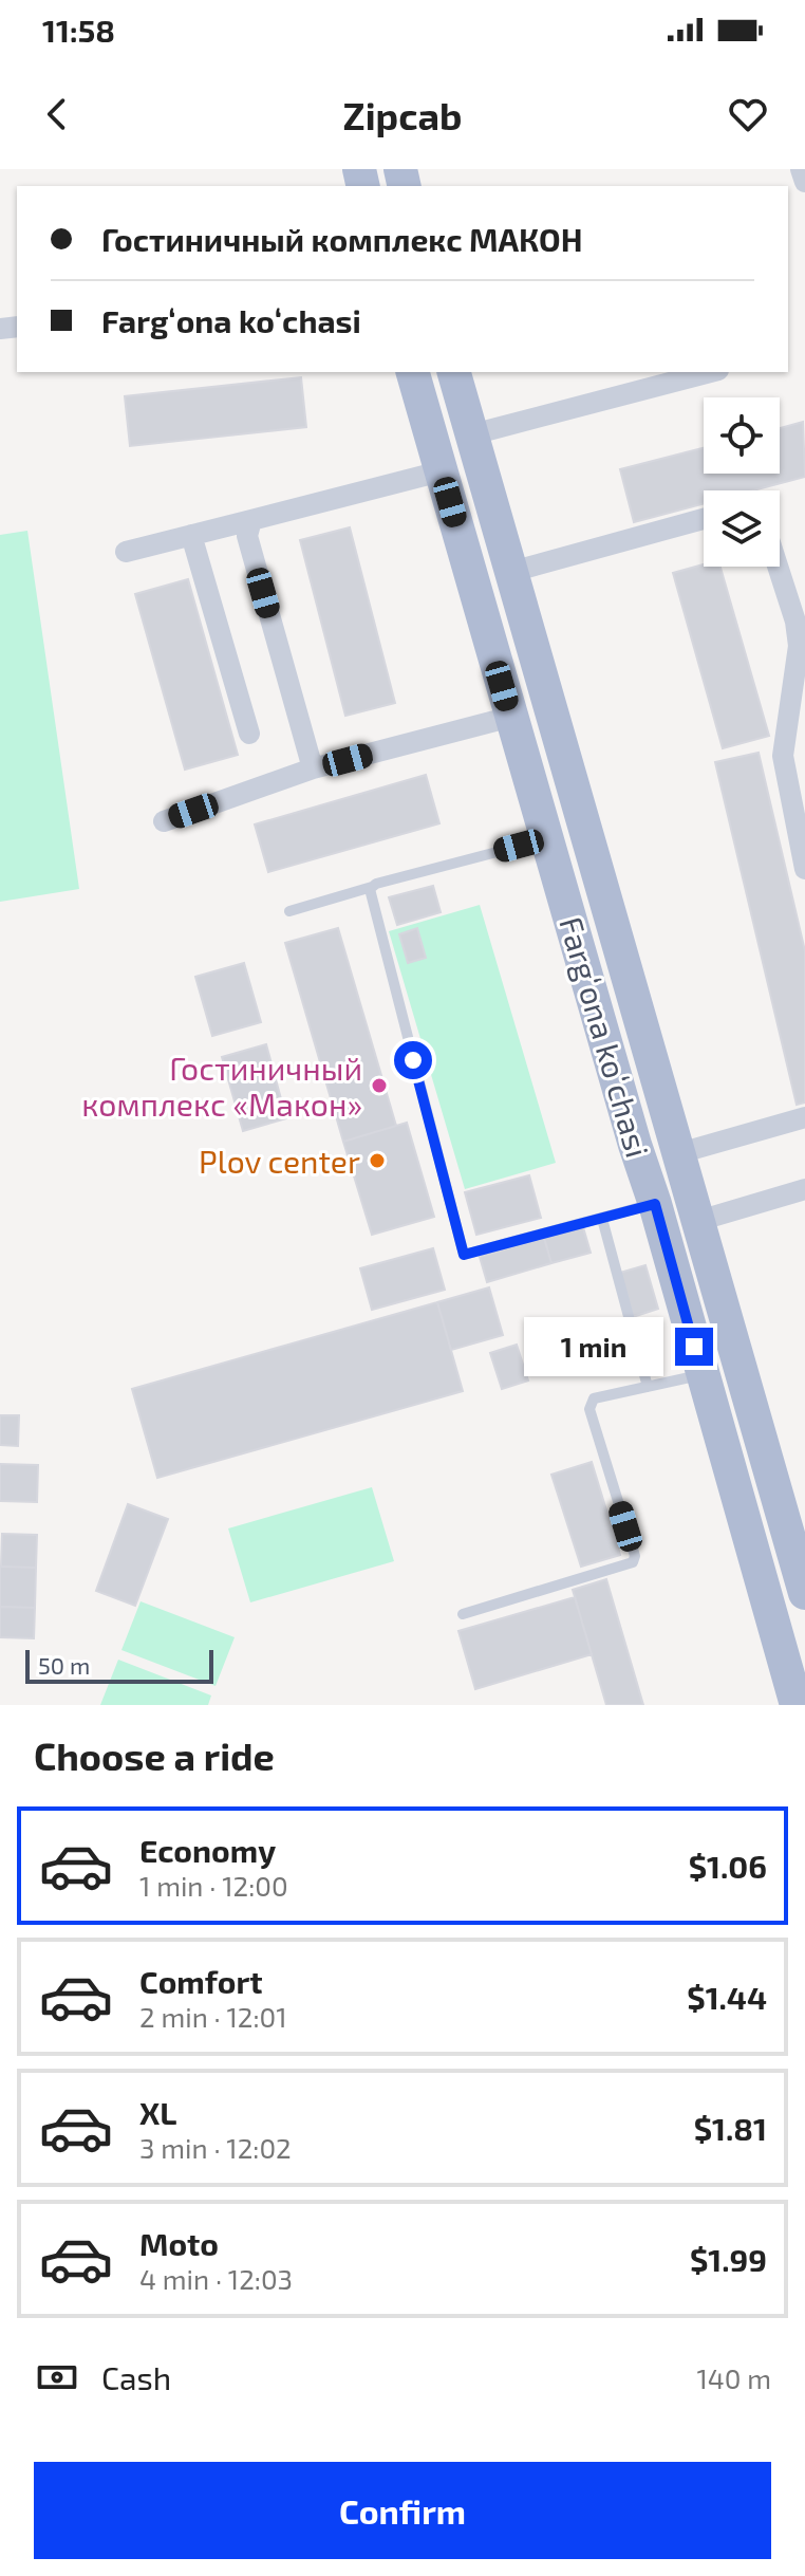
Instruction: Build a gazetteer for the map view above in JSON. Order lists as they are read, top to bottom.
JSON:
{
  "streets": {
    "main road": ["Fargʻona koʻchasi"]
  },
  "places": ["Гостиничный комплекс «Макон»", "Plov center"],
  "scale_bar": "50 m",
  "page": {
    "status": "11:58",
    "header": "Zipcab",
    "banner": ["Гостиничный комплекс МАКОН", "Fargʻona koʻchasi"],
    "bubble": "1 min",
    "scale": "50 m",
    "heading": "Choose a ride",
    "list": [
      {
        "name": "Economy",
        "note": "1 min · 12:00",
        "value": "$1.06"
      },
      {
        "name": "Comfort",
        "note": "2 min · 12:01",
        "value": "$1.44"
      },
      {
        "name": "XL",
        "note": "3 min · 12:02",
        "value": "$1.81"
      },
      {
        "name": "Moto",
        "note": "4 min · 12:03",
        "value": "$1.99"
      }
    ],
    "pay": ["Cash", "140 m"],
    "buttons": "Confirm"
  }
}
